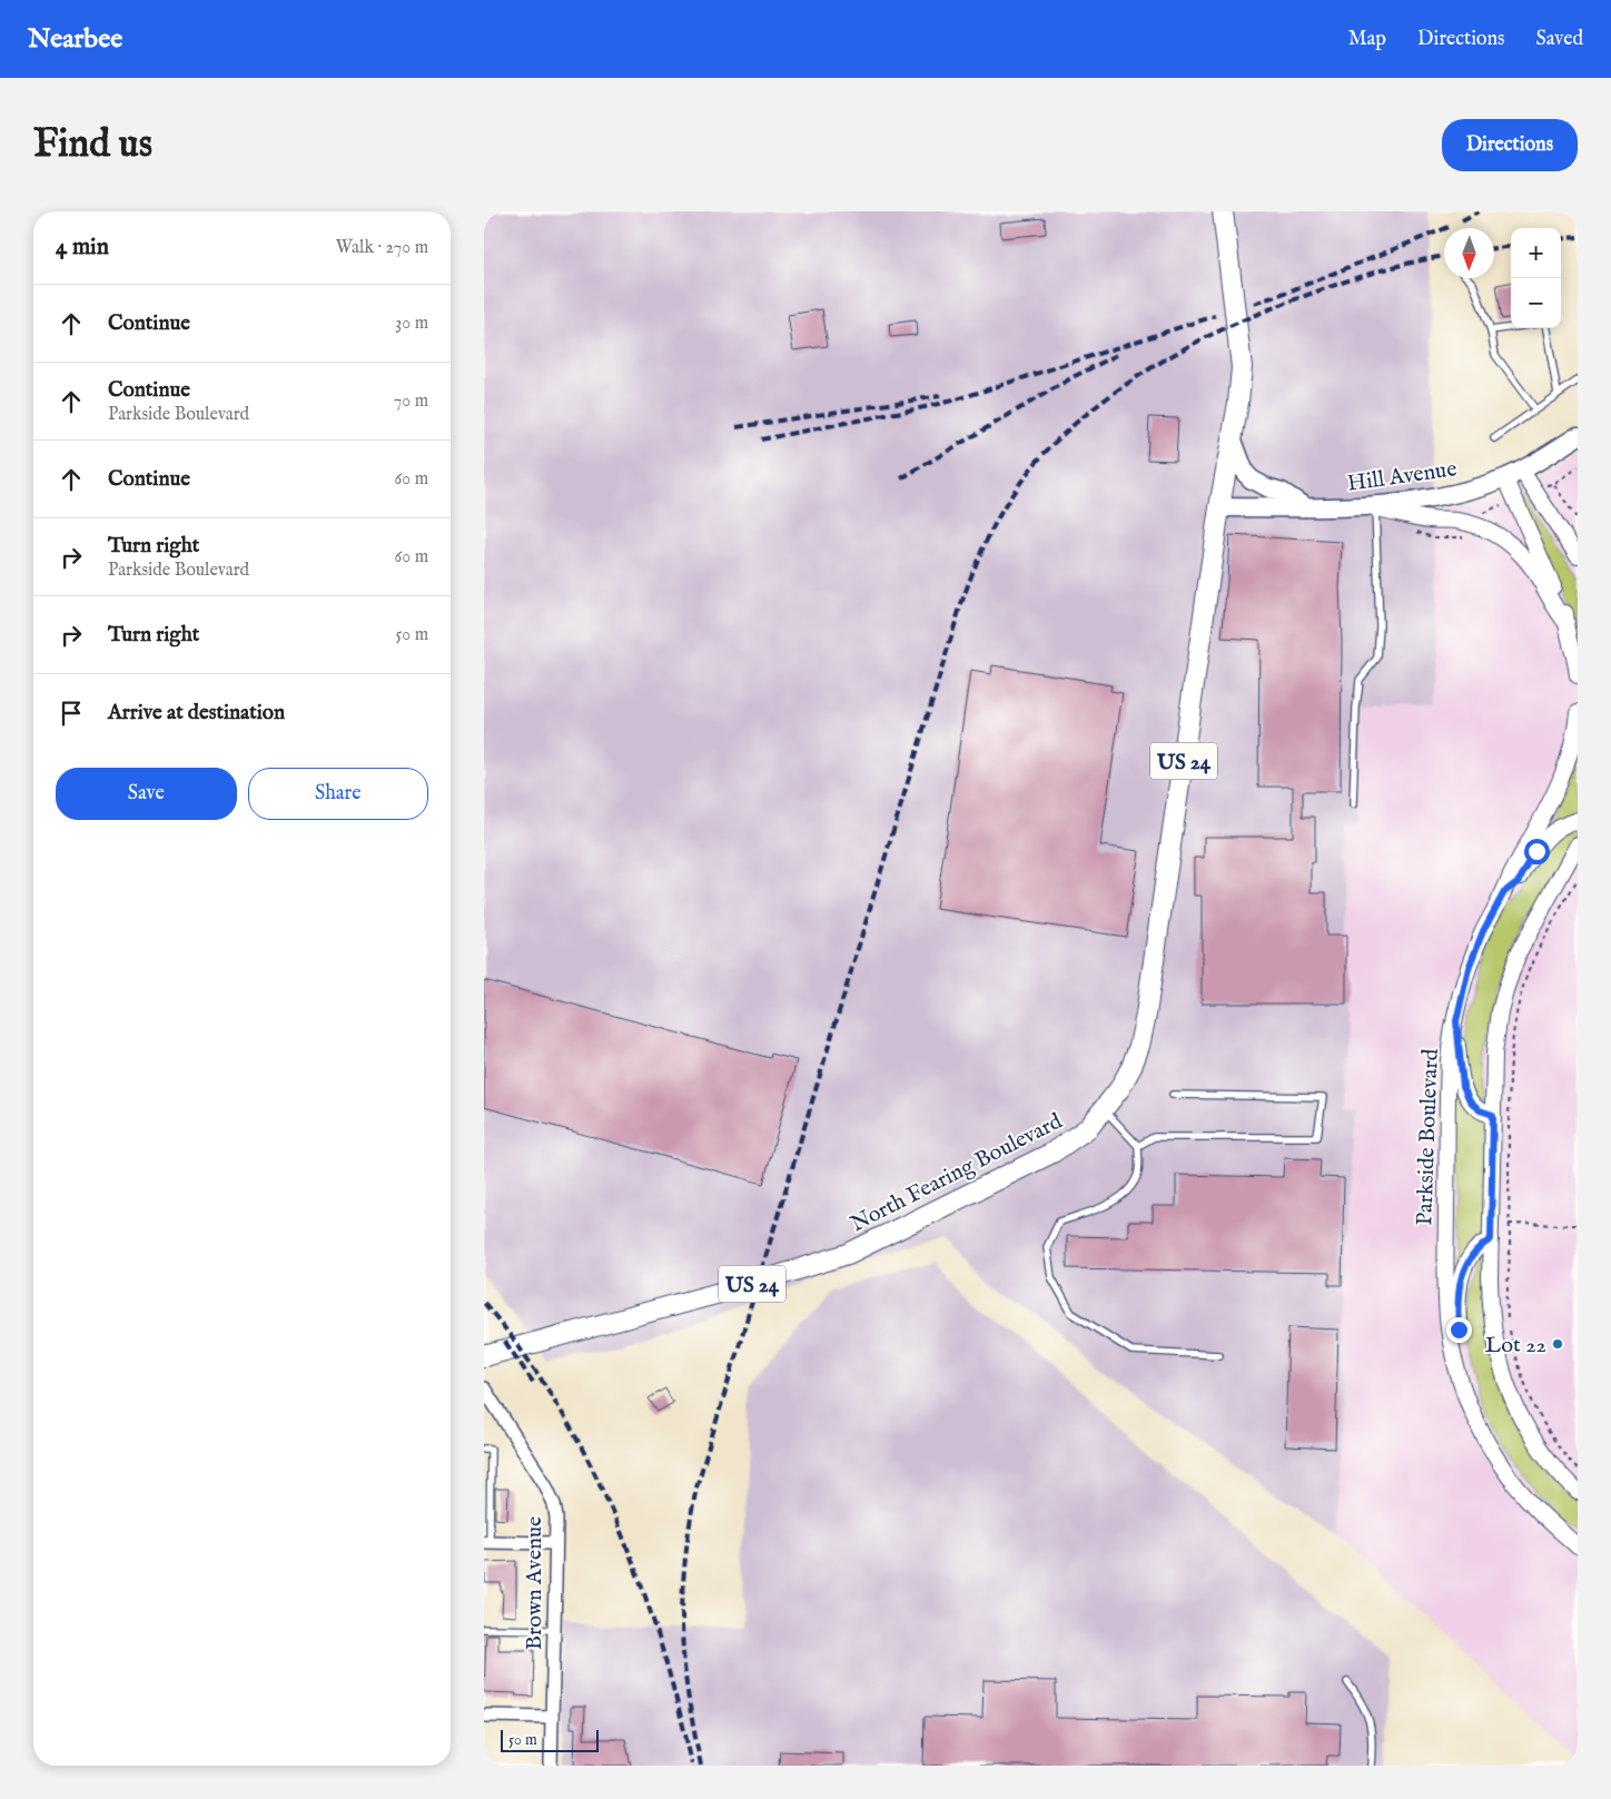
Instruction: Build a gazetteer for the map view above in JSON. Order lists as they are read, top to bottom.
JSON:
{
  "streets": {
    "main road": ["Hill Avenue", "US 24", "North Fearing Boulevard"],
    "street": ["Parkside Boulevard", "Brown Avenue"]
  },
  "crossings": [
    ["Hill Avenue", "US 24"],
    ["Hill Avenue", "North Fearing Boulevard"],
    ["US 24", "North Fearing Boulevard"]
  ],
  "places": ["Lot 22"],
  "scale_bar": "50 m",
  "north": "bottom",
  "page": {
    "header": "Nearbee",
    "nav": ["Map", "Directions", "Saved"],
    "buttons": [
      "Directions",
      ["Save", "Share"]
    ],
    "title": "Find us",
    "heading": ["4 min", "Walk · 270 m"],
    "map_buttons": ["+", "−"],
    "list": [
      ["Continue", "30 m"],
      ["Continue", "Parkside Boulevard", "70 m"],
      ["Continue", "60 m"],
      ["Turn right", "Parkside Boulevard", "60 m"],
      ["Turn right", "50 m"],
      "Arrive at destination"
    ],
    "scale": "50 m"
  }
}
